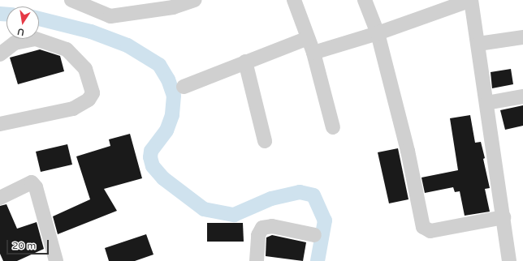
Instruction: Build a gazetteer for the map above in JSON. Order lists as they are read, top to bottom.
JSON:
{
  "scale_bar": "20 m",
  "north": "bottom"
}
